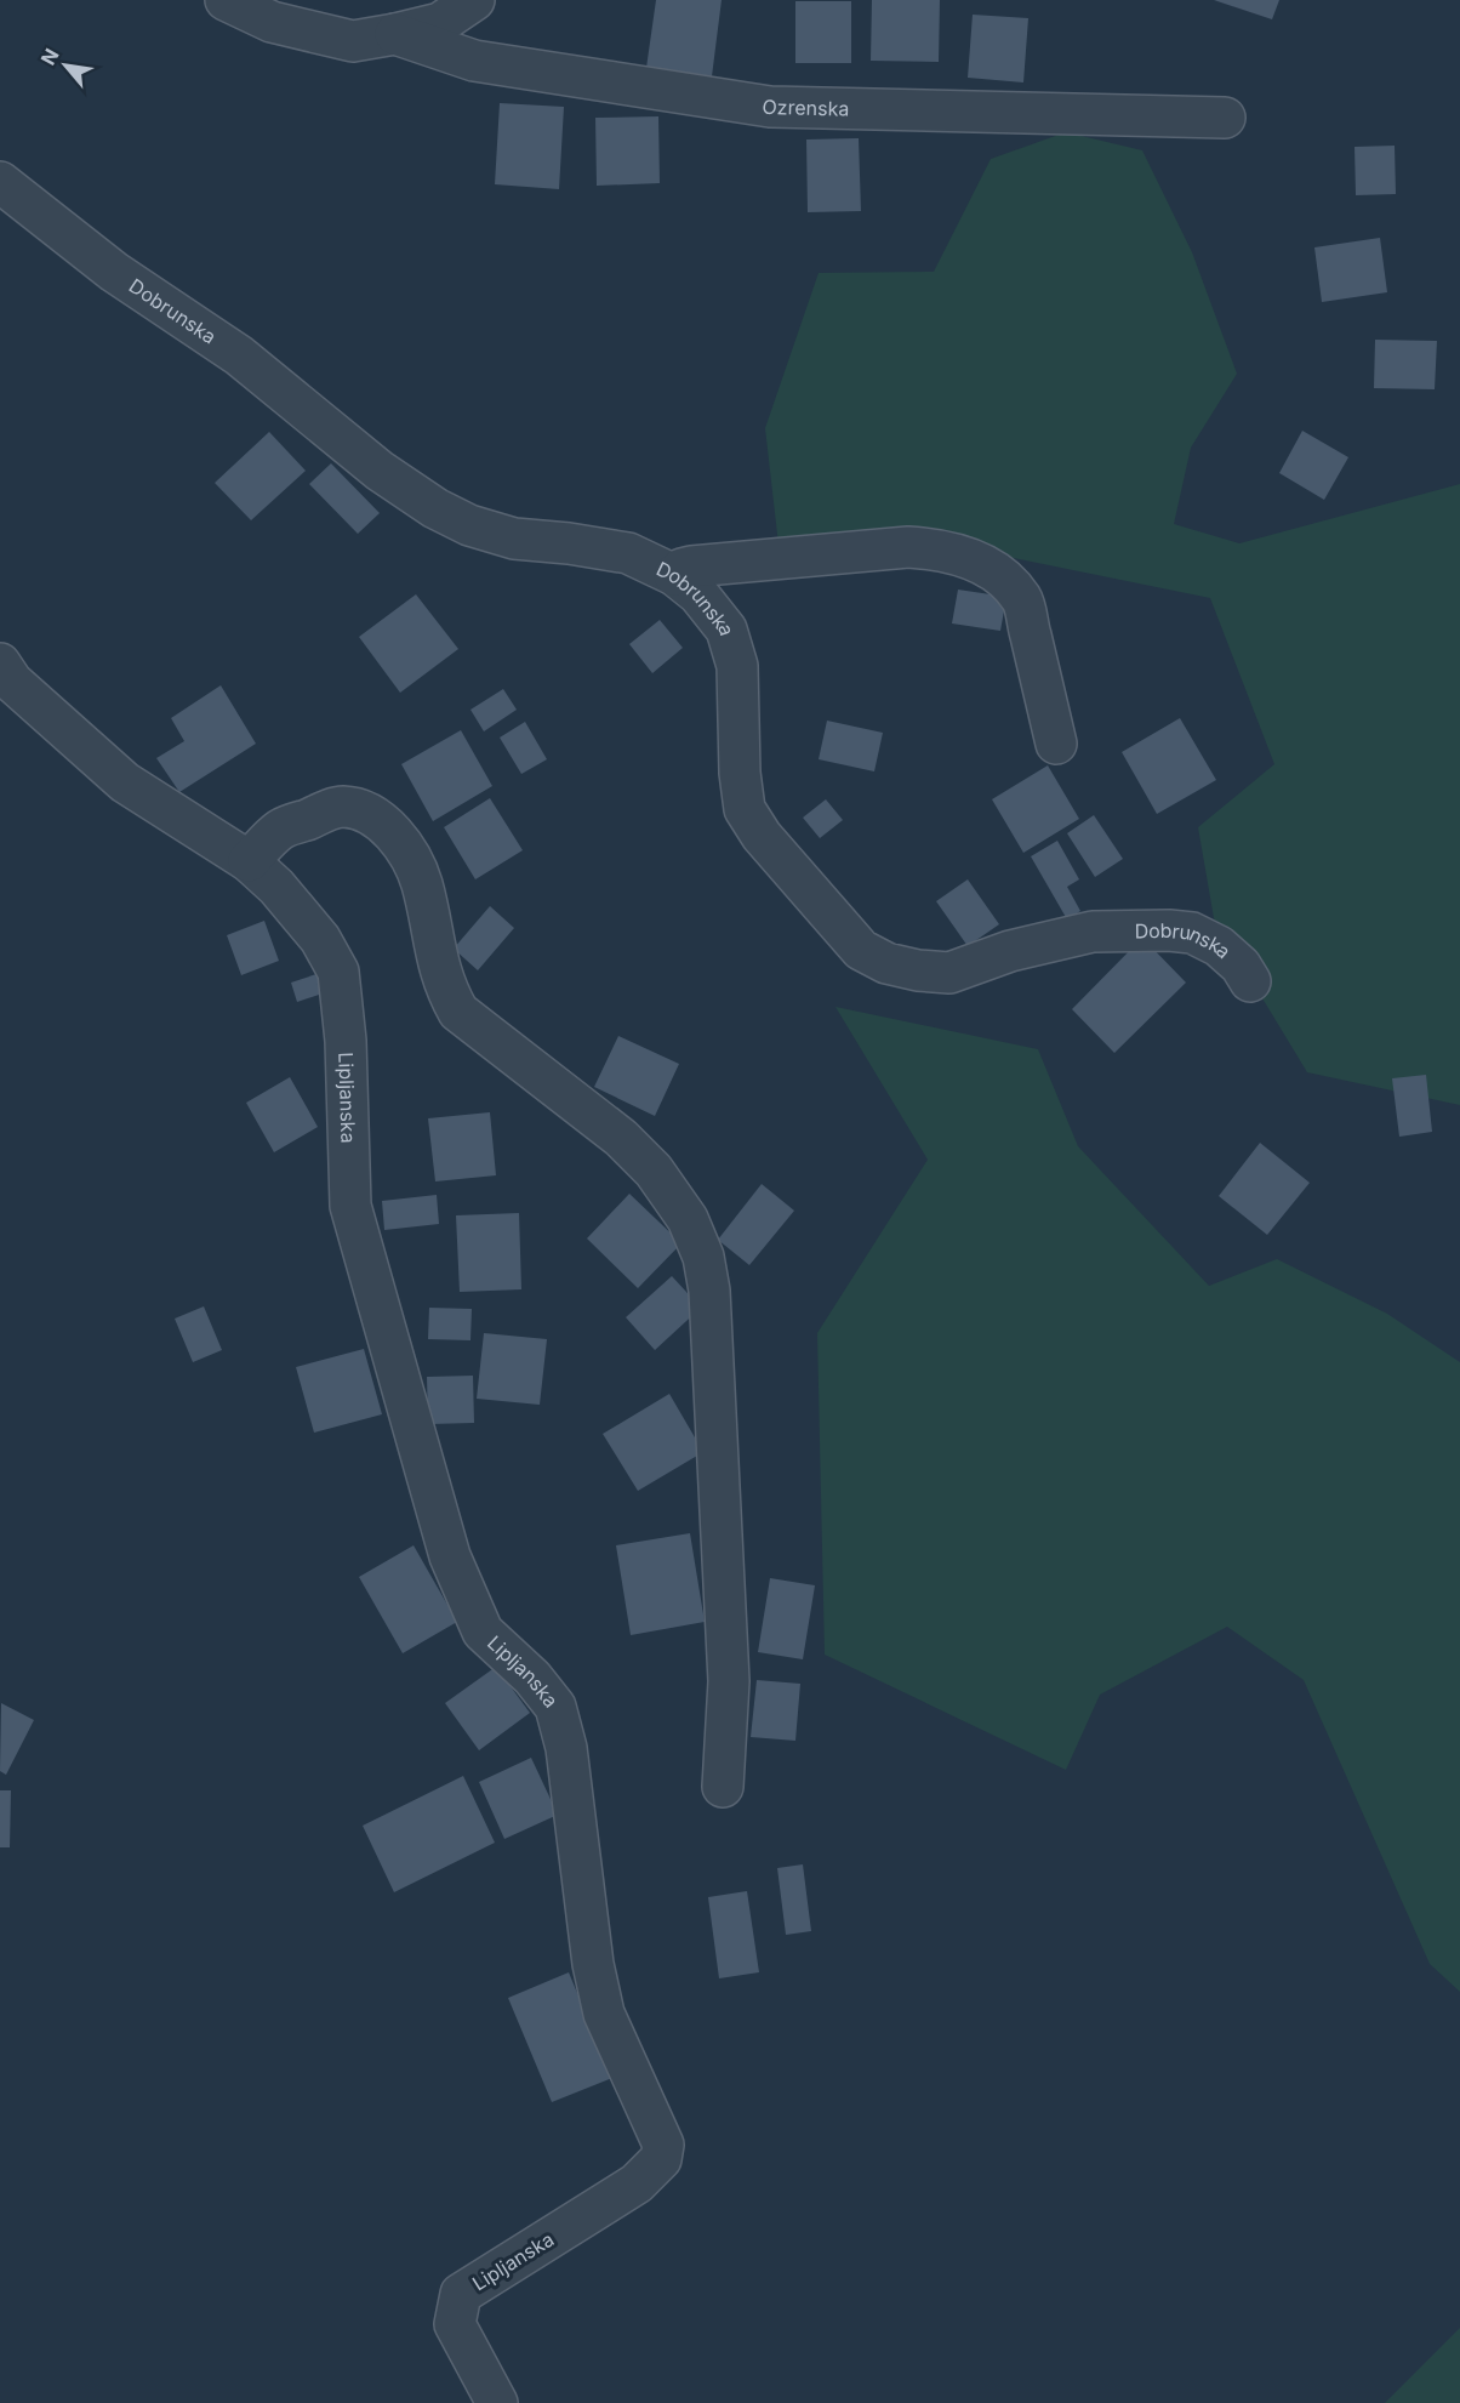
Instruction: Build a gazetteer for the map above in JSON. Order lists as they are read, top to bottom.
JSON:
{
  "streets": {
    "street": ["Ozrenska", "Dobrunska", "Lipljanska"]
  },
  "north": "top left"
}
